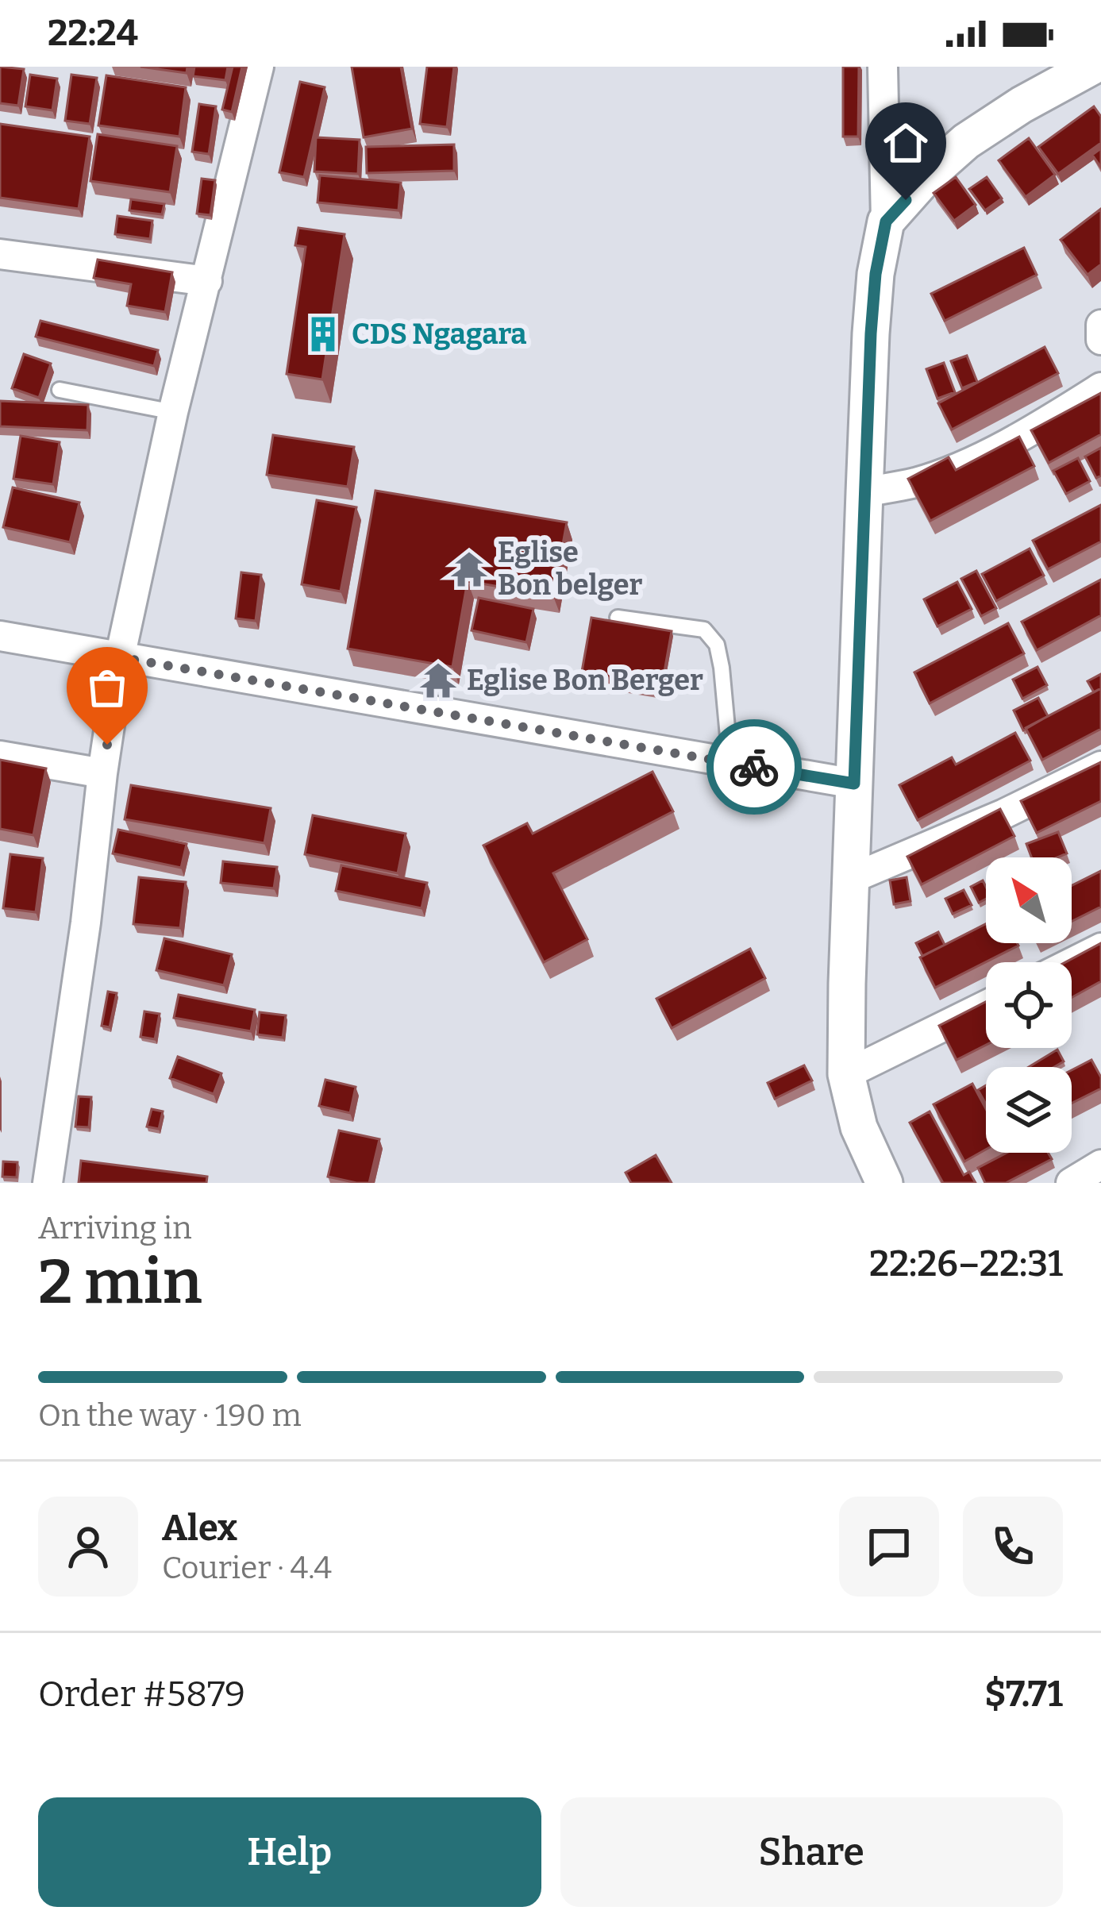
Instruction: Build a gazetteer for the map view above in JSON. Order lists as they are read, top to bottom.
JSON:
{
  "places": {
    "building": ["CDS Ngagara"],
    "temple": ["Eglise Bon belger", "Eglise Bon Berger"]
  },
  "north": "top left",
  "page": {
    "status": "22:24",
    "heading": ["2 min", "Arriving in", "22:26–22:31"],
    "panel": [
      "Alex",
      "Courier · 4.4",
      "Order #5879",
      "$7.71"
    ],
    "bar": "On the way · 190 m",
    "buttons": ["Help", "Share"]
  }
}
